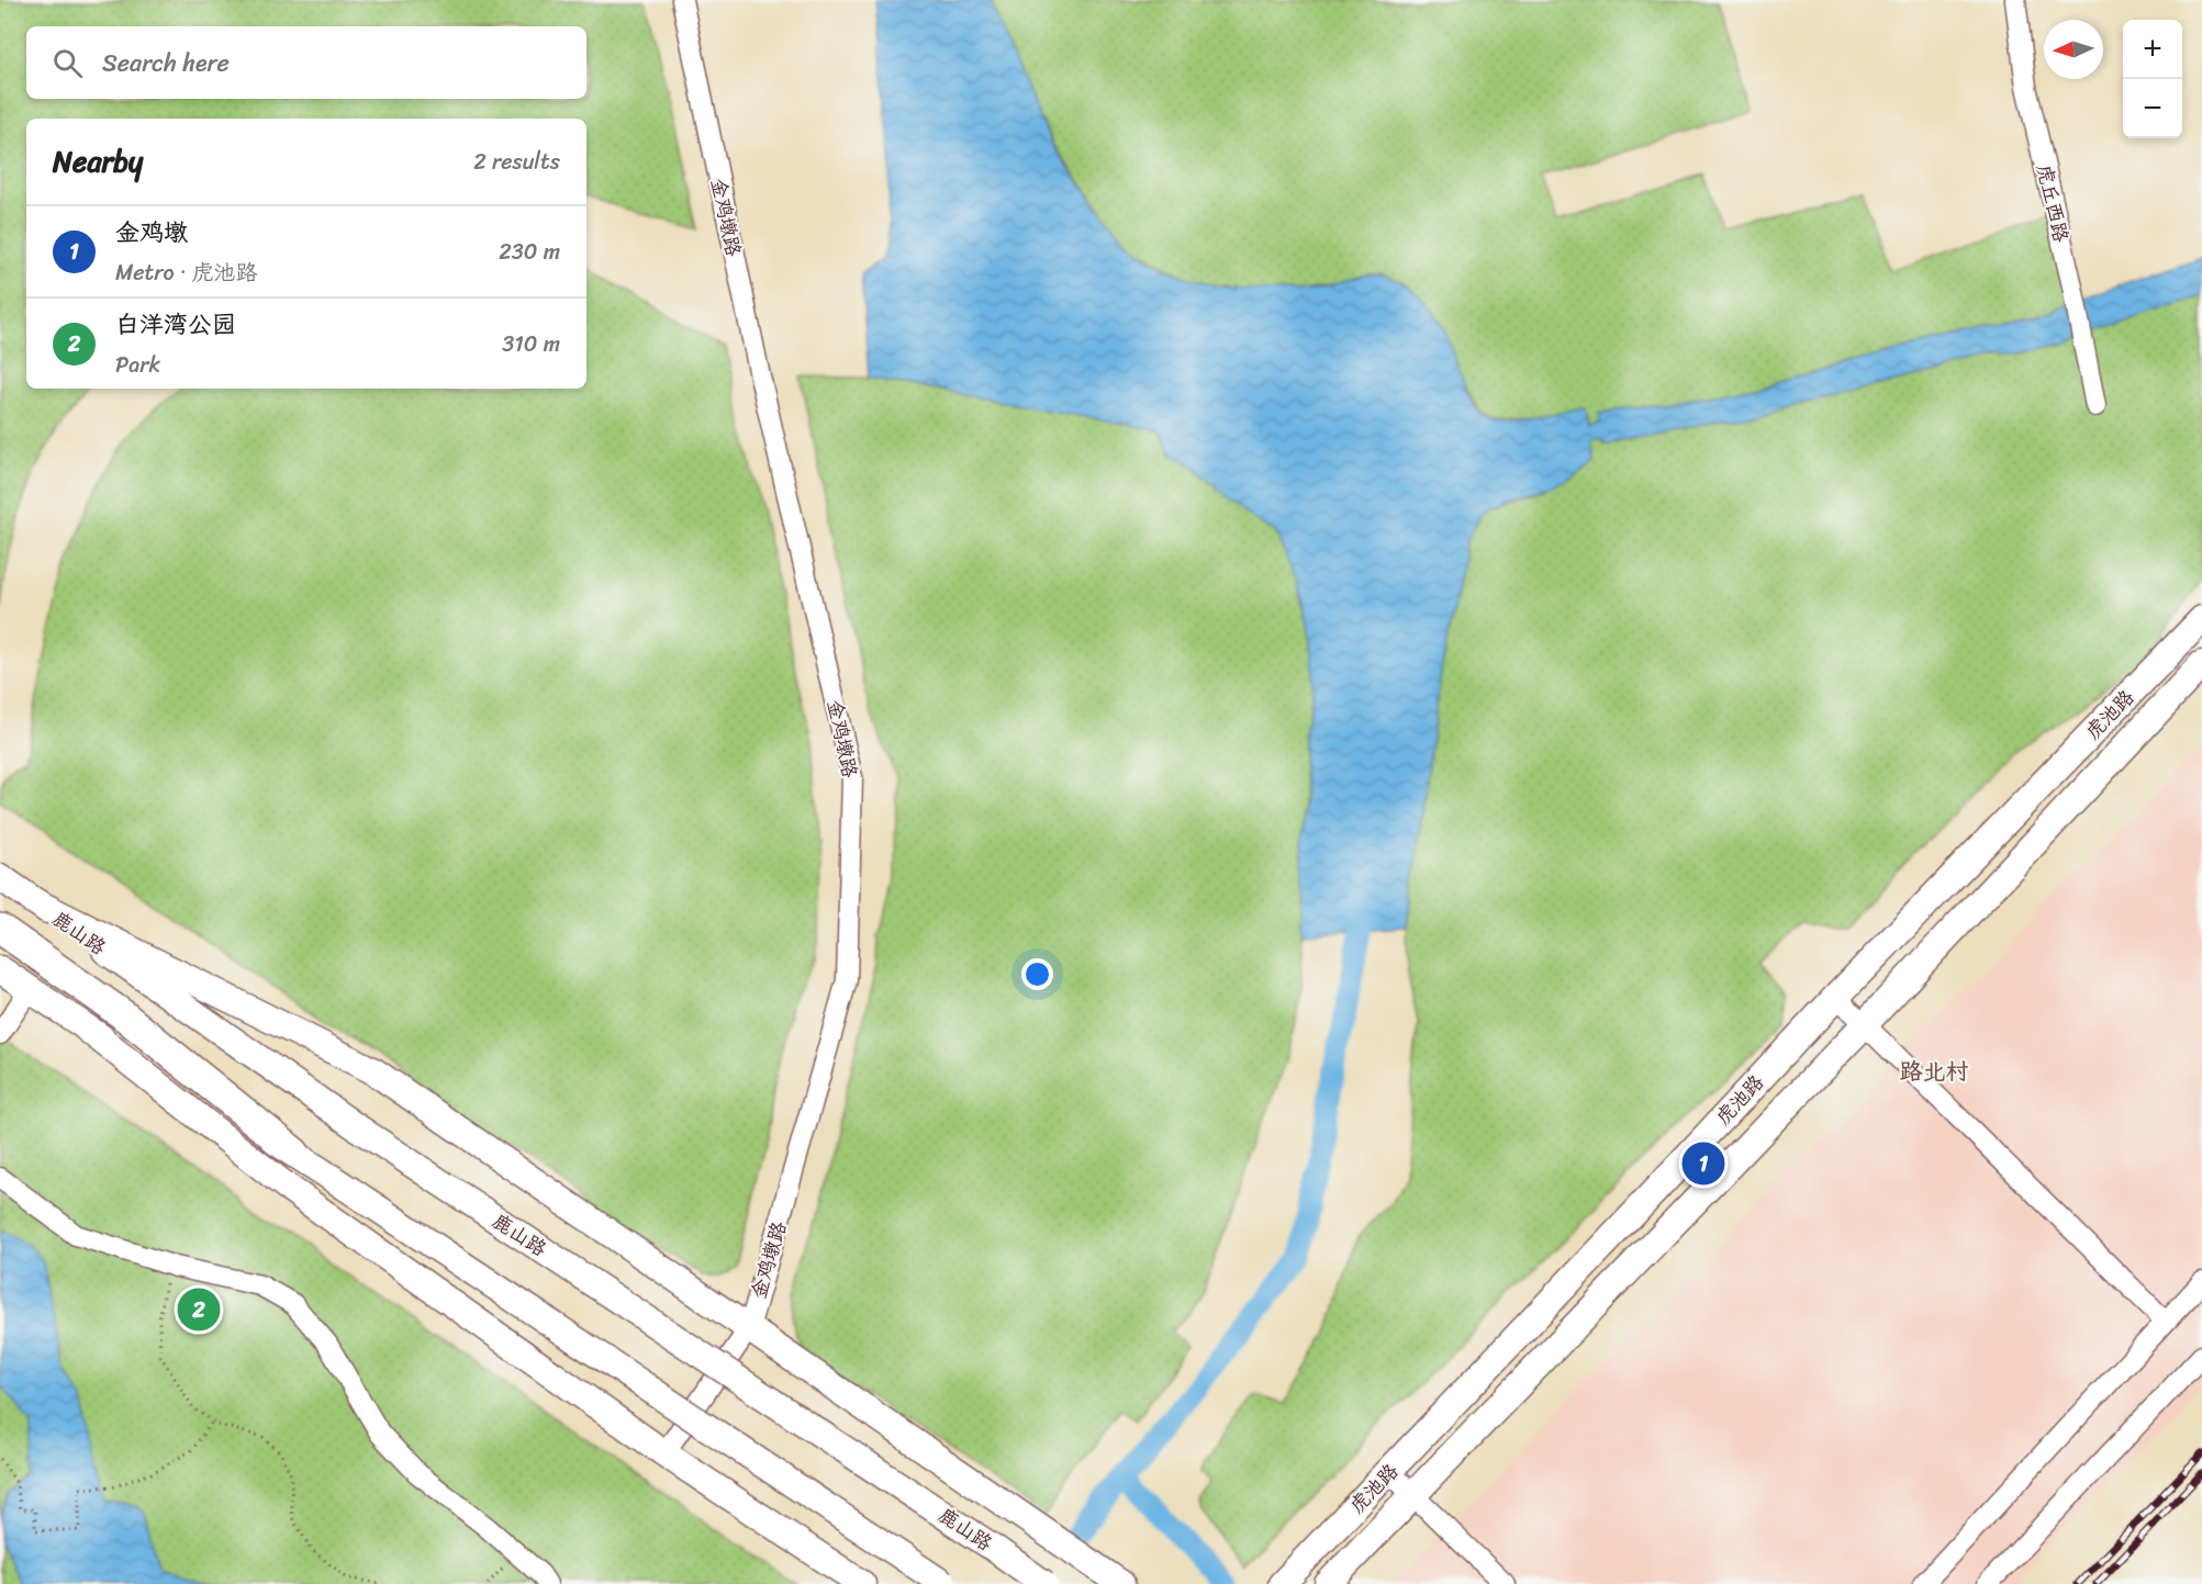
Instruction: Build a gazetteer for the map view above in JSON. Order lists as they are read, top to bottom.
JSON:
{
  "streets": {
    "main road": ["虎池路", "鹿山路"],
    "street": ["虎丘西路", "金鸡墩路"]
  },
  "districts": ["路北村"],
  "north": "left",
  "page": {
    "map_buttons": ["+", "−"],
    "search": "Search here",
    "heading": ["Nearby", "2 results"],
    "list": [
      {
        "mark": "1",
        "name": "金鸡墩",
        "note": "Metro · 虎池路",
        "value": "230 m"
      },
      {
        "mark": "2",
        "name": "白洋湾公园",
        "note": "Park",
        "value": "310 m"
      }
    ],
    "pins": ["1", "2"]
  }
}
